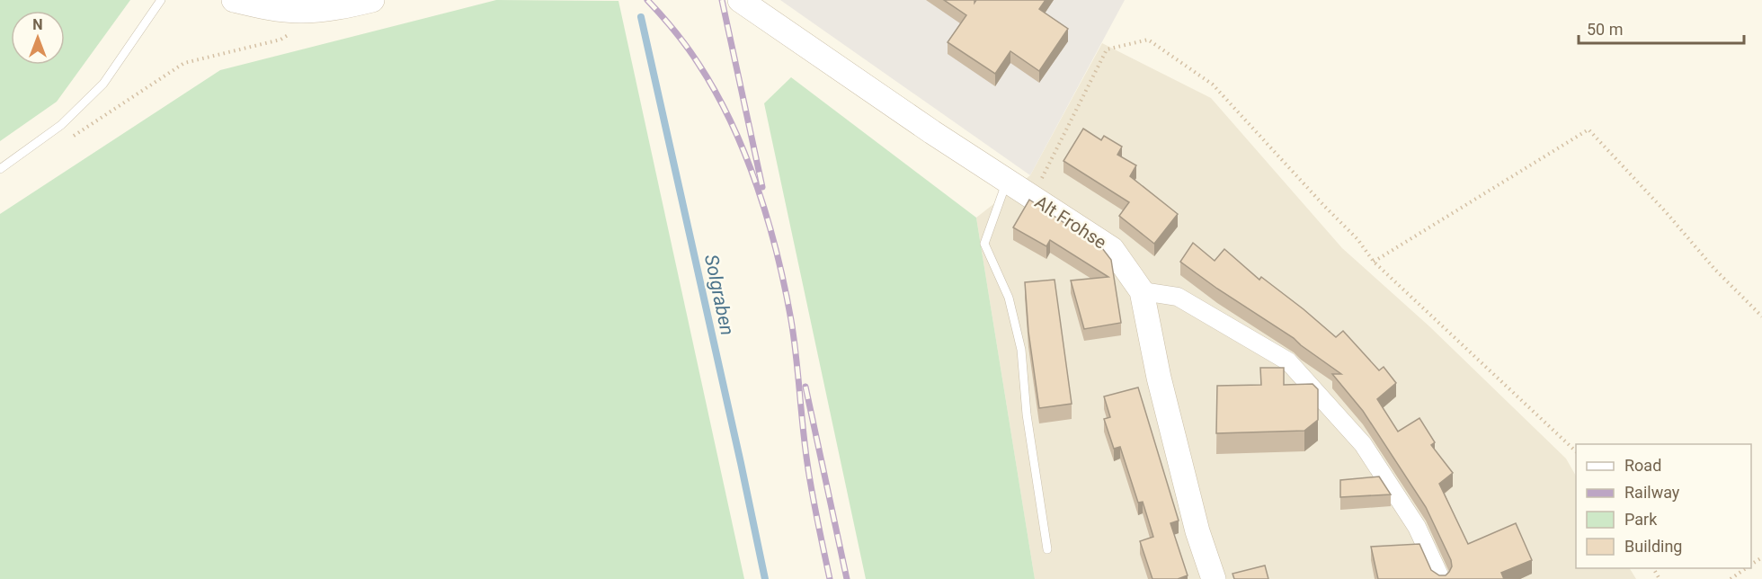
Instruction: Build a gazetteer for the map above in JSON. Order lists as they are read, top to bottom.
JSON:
{
  "streets": {
    "street": ["Alt Frohse"]
  },
  "water": ["Solgraben"],
  "legend": [
    "Road",
    "Railway",
    "Park",
    "Building"
  ],
  "scale_bar": "50 m",
  "north": "top"
}
